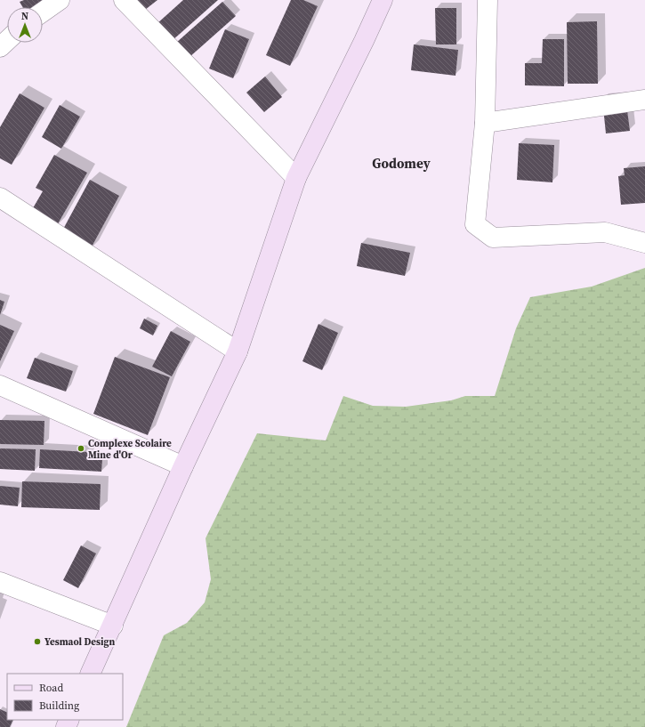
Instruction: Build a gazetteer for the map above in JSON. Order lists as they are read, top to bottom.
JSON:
{
  "districts": ["Godomey"],
  "places": ["Complexe Scolaire Mine d'Or", "Yesmaol Design"],
  "legend": ["Road", "Building"],
  "north": "top"
}
